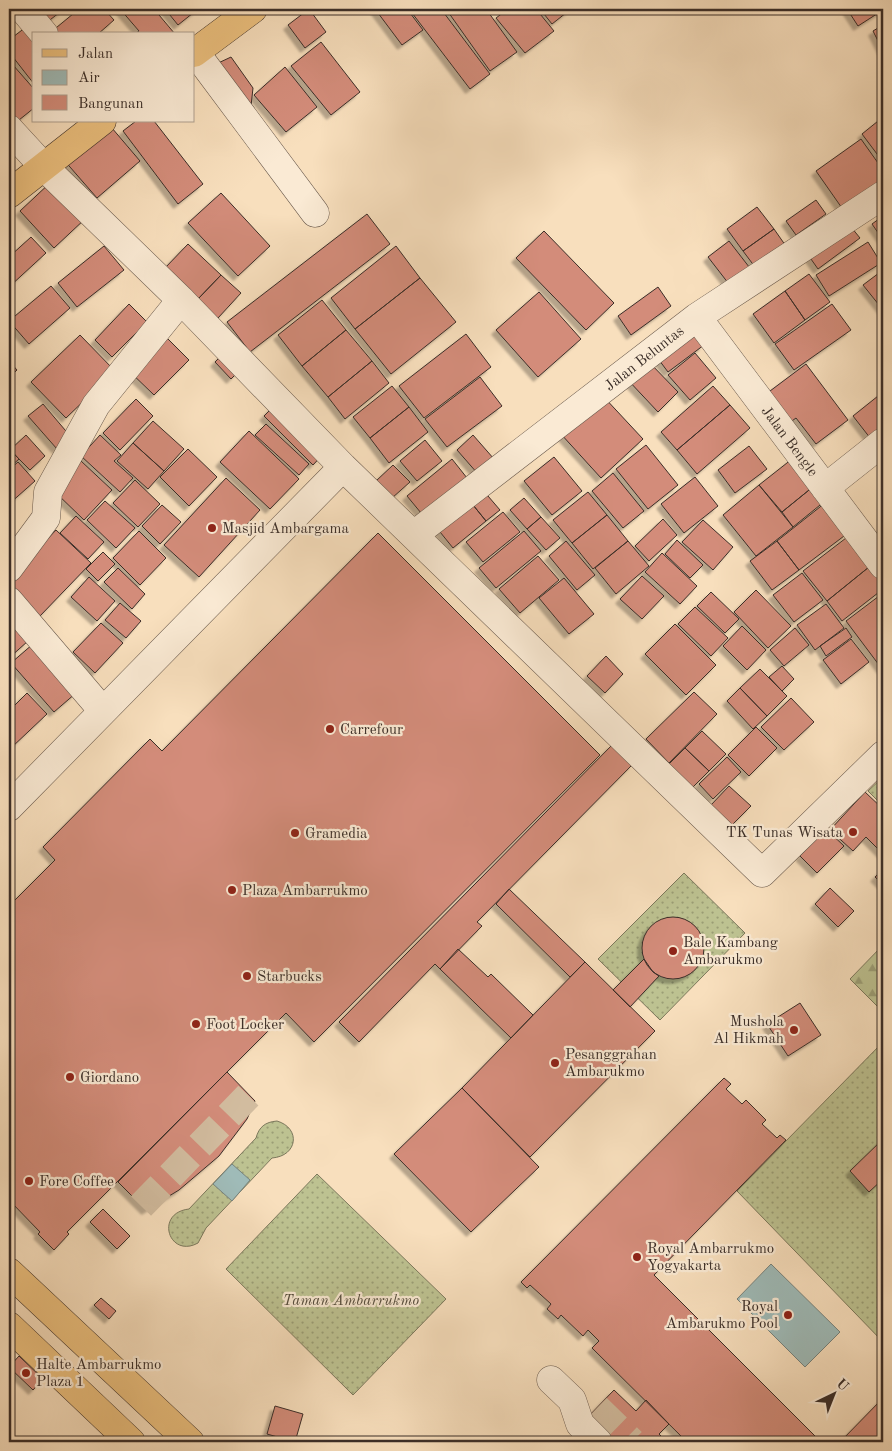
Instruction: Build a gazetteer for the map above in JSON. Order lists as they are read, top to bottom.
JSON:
{
  "streets": {
    "street": ["Jalan Beluntas", "Jalan Bengle"]
  },
  "crossings": [
    ["Jalan Beluntas", "Jalan Bengle"]
  ],
  "parks": ["Taman Ambarrukmo"],
  "places": [
    "Masjid Ambargama",
    "Carrefour",
    "TK Tunas Wisata",
    "Gramedia",
    "Plaza Ambarrukmo",
    "Bale Kambang Ambarukmo",
    "Starbucks",
    "Foot Locker",
    "Mushola Al Hikmah",
    "Pesanggrahan Ambarukmo",
    "Giordano",
    "Fore Coffee",
    "Royal Ambarrukmo Yogyakarta",
    "Royal Ambarukmo Pool",
    "Halte Ambarrukmo Plaza 1"
  ],
  "legend": ["Jalan", "Air", "Bangunan"],
  "north": "top right"
}
